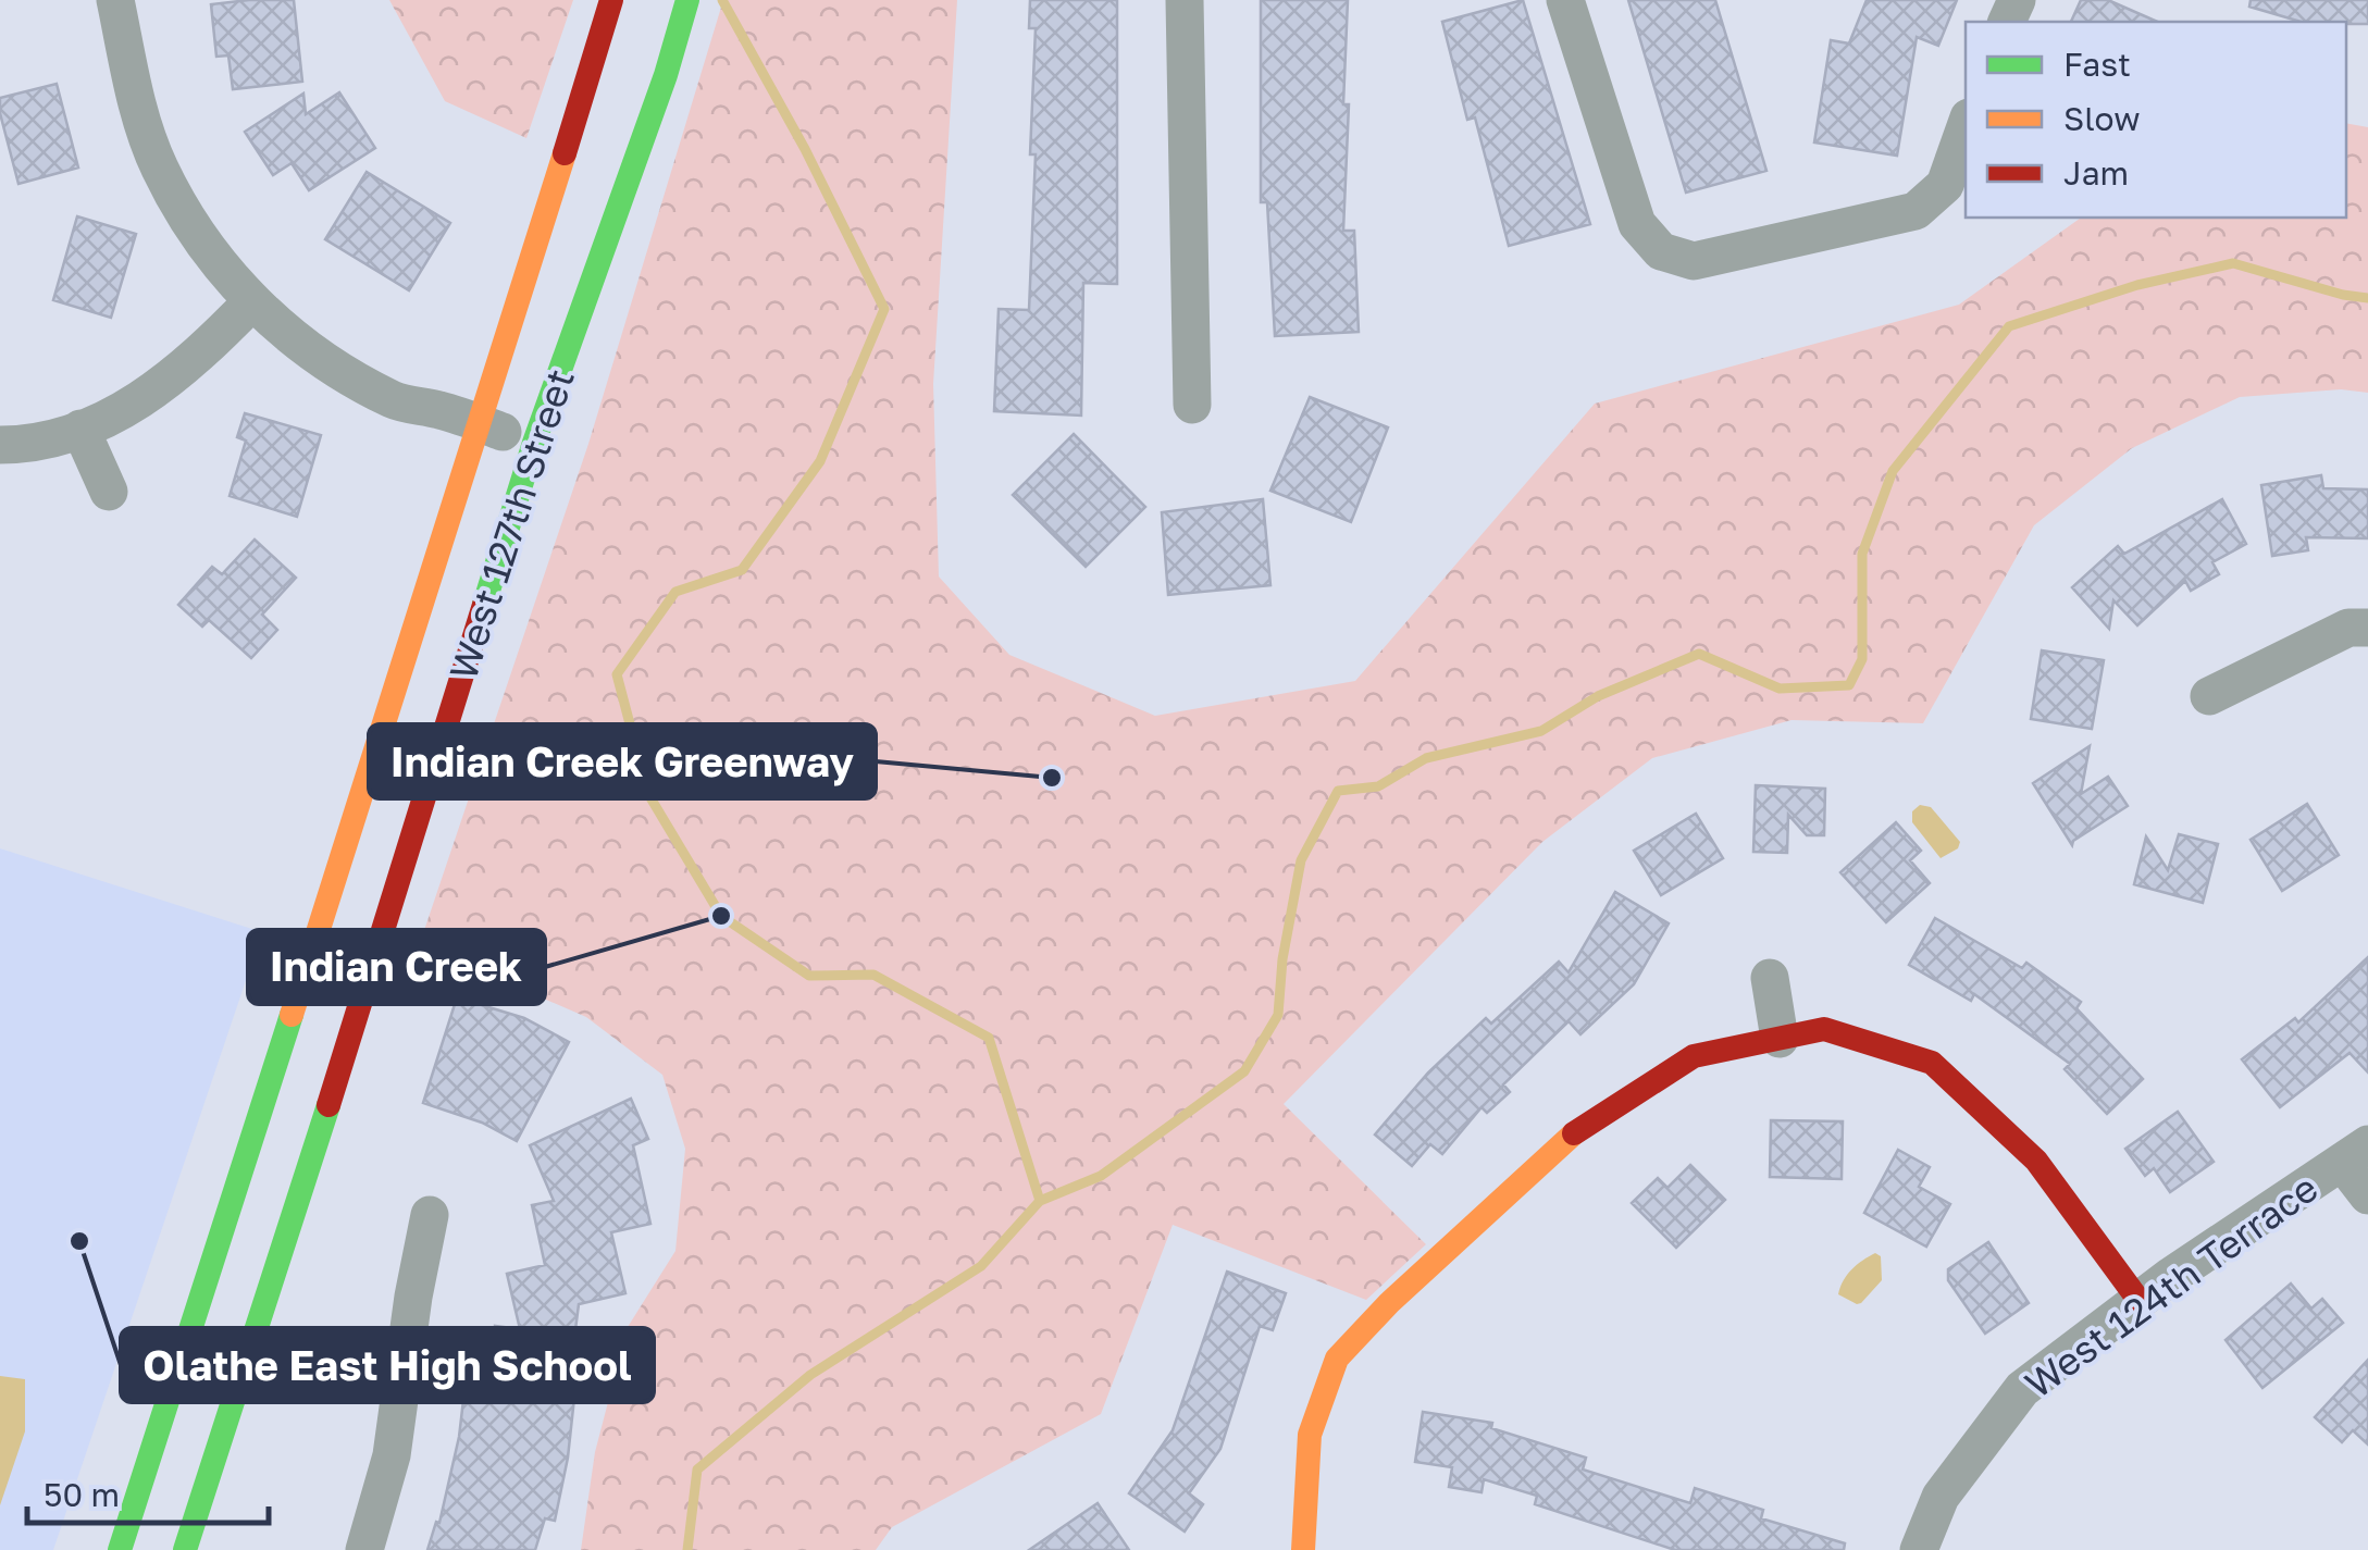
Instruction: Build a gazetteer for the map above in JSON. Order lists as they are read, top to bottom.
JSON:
{
  "streets": {
    "main road": ["West 127th Street"],
    "street": ["West 124th Terrace"]
  },
  "places": ["Indian Creek Greenway", "Indian Creek", "Olathe East High School"],
  "legend": ["Fast", "Slow", "Jam"],
  "scale_bar": "50 m"
}
